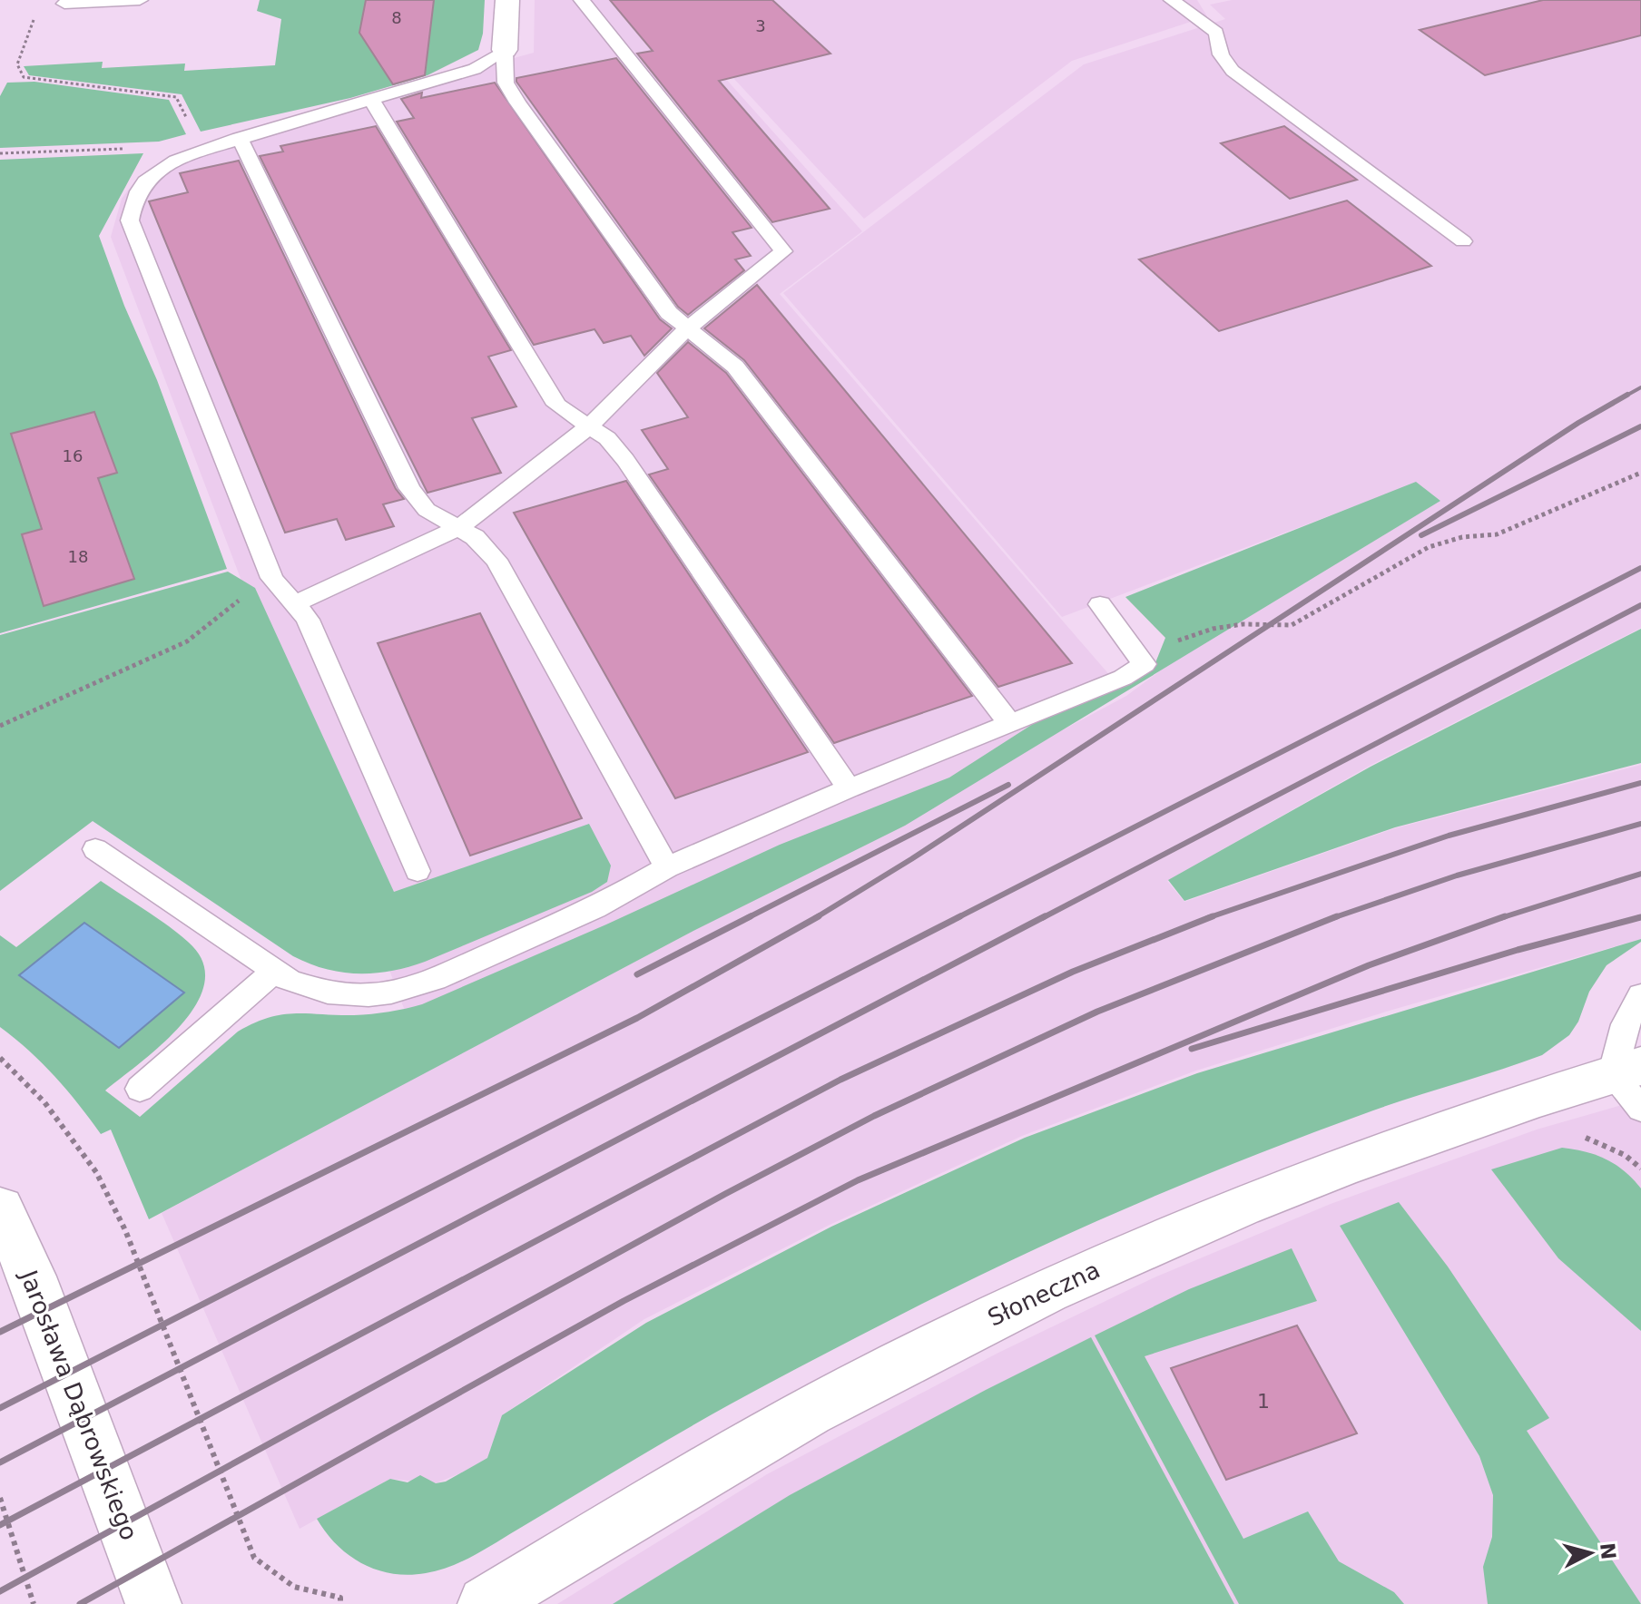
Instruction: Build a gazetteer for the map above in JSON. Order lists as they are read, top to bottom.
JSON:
{
  "streets": {
    "street": ["Słoneczna", "Jarosława Dąbrowskiego"]
  },
  "house_numbers": [
    "8",
    "3",
    "16",
    "18",
    "1"
  ],
  "north": "right"
}
